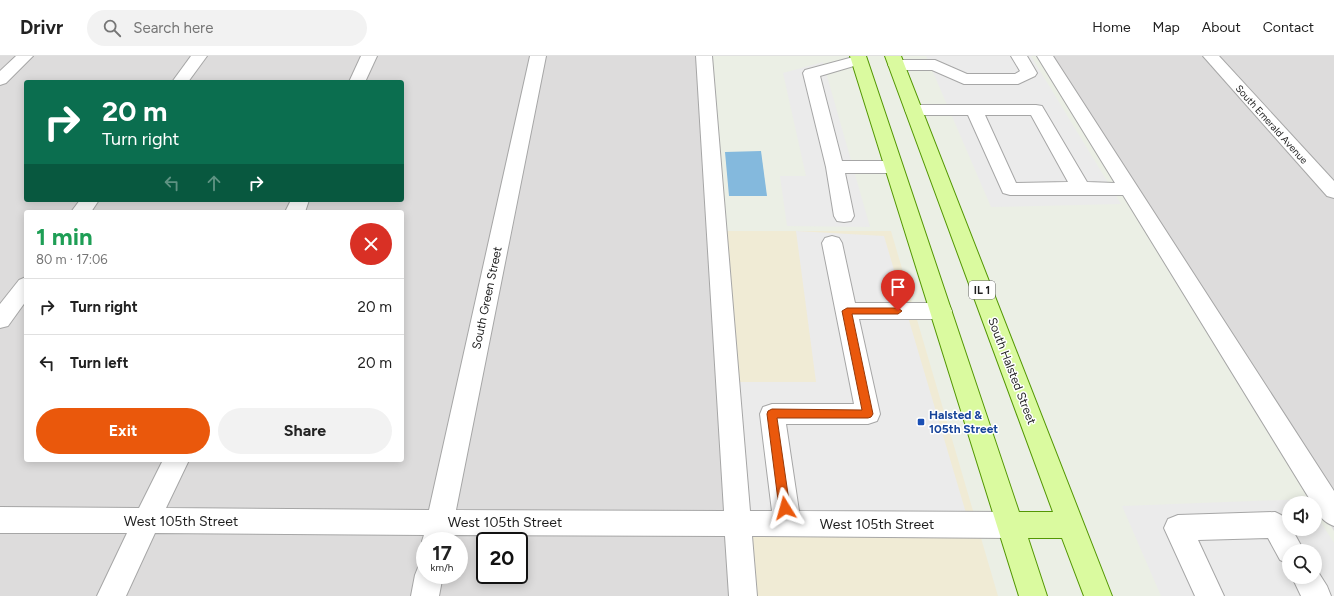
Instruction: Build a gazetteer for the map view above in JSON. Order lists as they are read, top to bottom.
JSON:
{
  "streets": {
    "main road": ["IL 1", "South Halsted Street"],
    "street": ["South Emerald Avenue", "South Green Street", "West 105th Street"]
  },
  "crossings": [
    ["South Green Street", "West 105th Street"]
  ],
  "places": {
    "transit": ["Halsted & 105th Street"]
  },
  "page": {
    "header": "Drivr",
    "search": "Search here",
    "nav": [
      "Home",
      "Map",
      "About",
      "Contact"
    ],
    "turn": ["20 m", "Turn right"],
    "heading": ["1 min", "80 m · 17:06"],
    "list": [
      {
        "name": "Turn right",
        "value": "20 m"
      },
      {
        "name": "Turn left",
        "value": "20 m"
      }
    ],
    "buttons": ["Exit", "Share"],
    "speed": "17 km/h",
    "limit": "20"
  }
}
